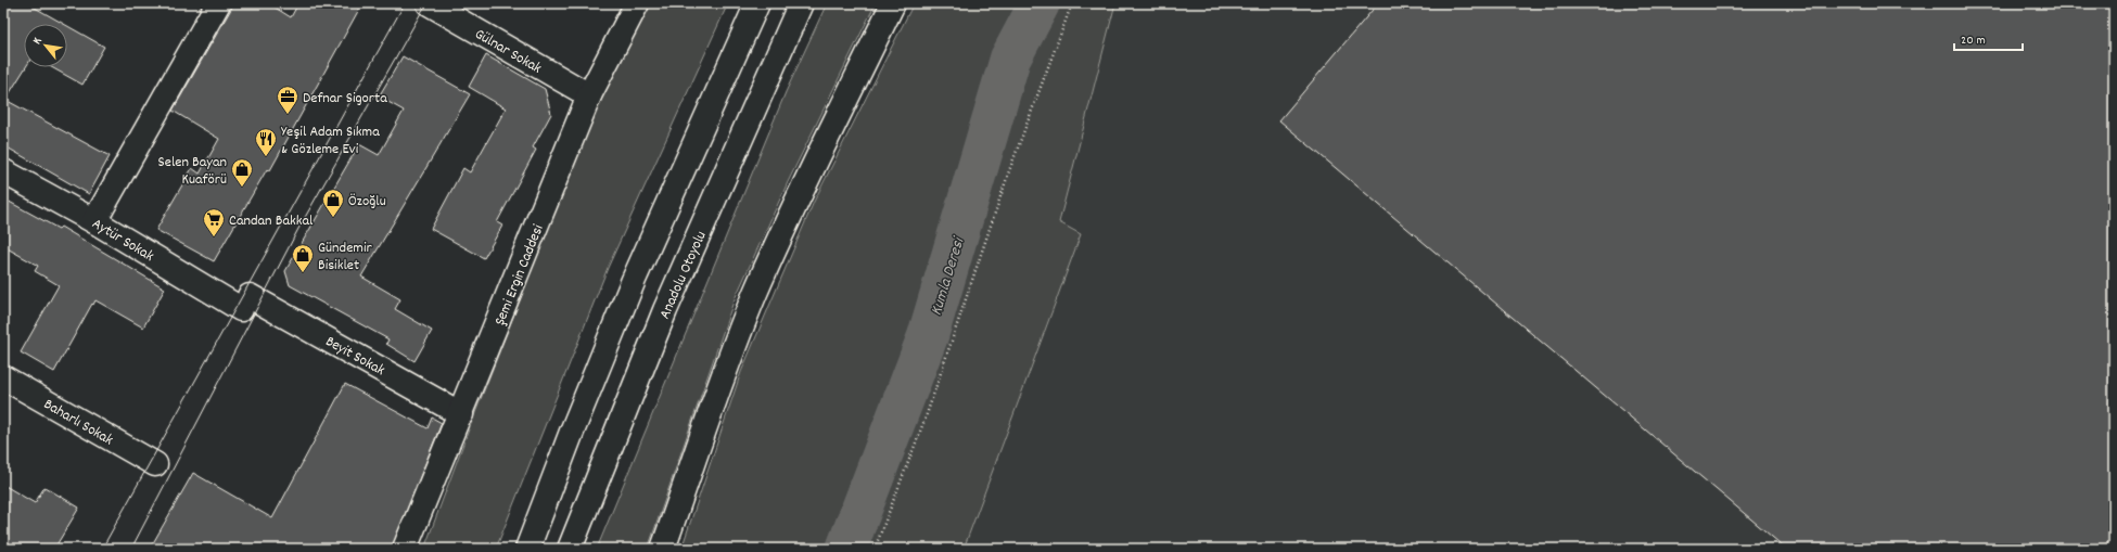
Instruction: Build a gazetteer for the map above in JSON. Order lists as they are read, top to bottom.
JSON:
{
  "streets": {
    "main road": [
      "Gülnar Sokak",
      "Aytür Sokak",
      "Şemi Ergin Caddesi",
      "Anadolu Otoyolu",
      "Beyit Sokak",
      "Baharlı Sokak"
    ]
  },
  "crossings": [
    ["Gülnar Sokak", "Şemi Ergin Caddesi"],
    ["Aytür Sokak", "Beyit Sokak"],
    ["Şemi Ergin Caddesi", "Beyit Sokak"]
  ],
  "water": ["Kumla Deresi"],
  "places": {
    "office": ["Defnar Sigorta"],
    "restaurant": ["Yeşil Adam Sıkma & Gözleme Evi"],
    "shop": ["Selen Bayan Kuaförü", "Özoğlu", "Gündemir Bisiklet"],
    "supermarket": ["Candan Bakkal"]
  },
  "scale_bar": "20 m",
  "north": "top left"
}
